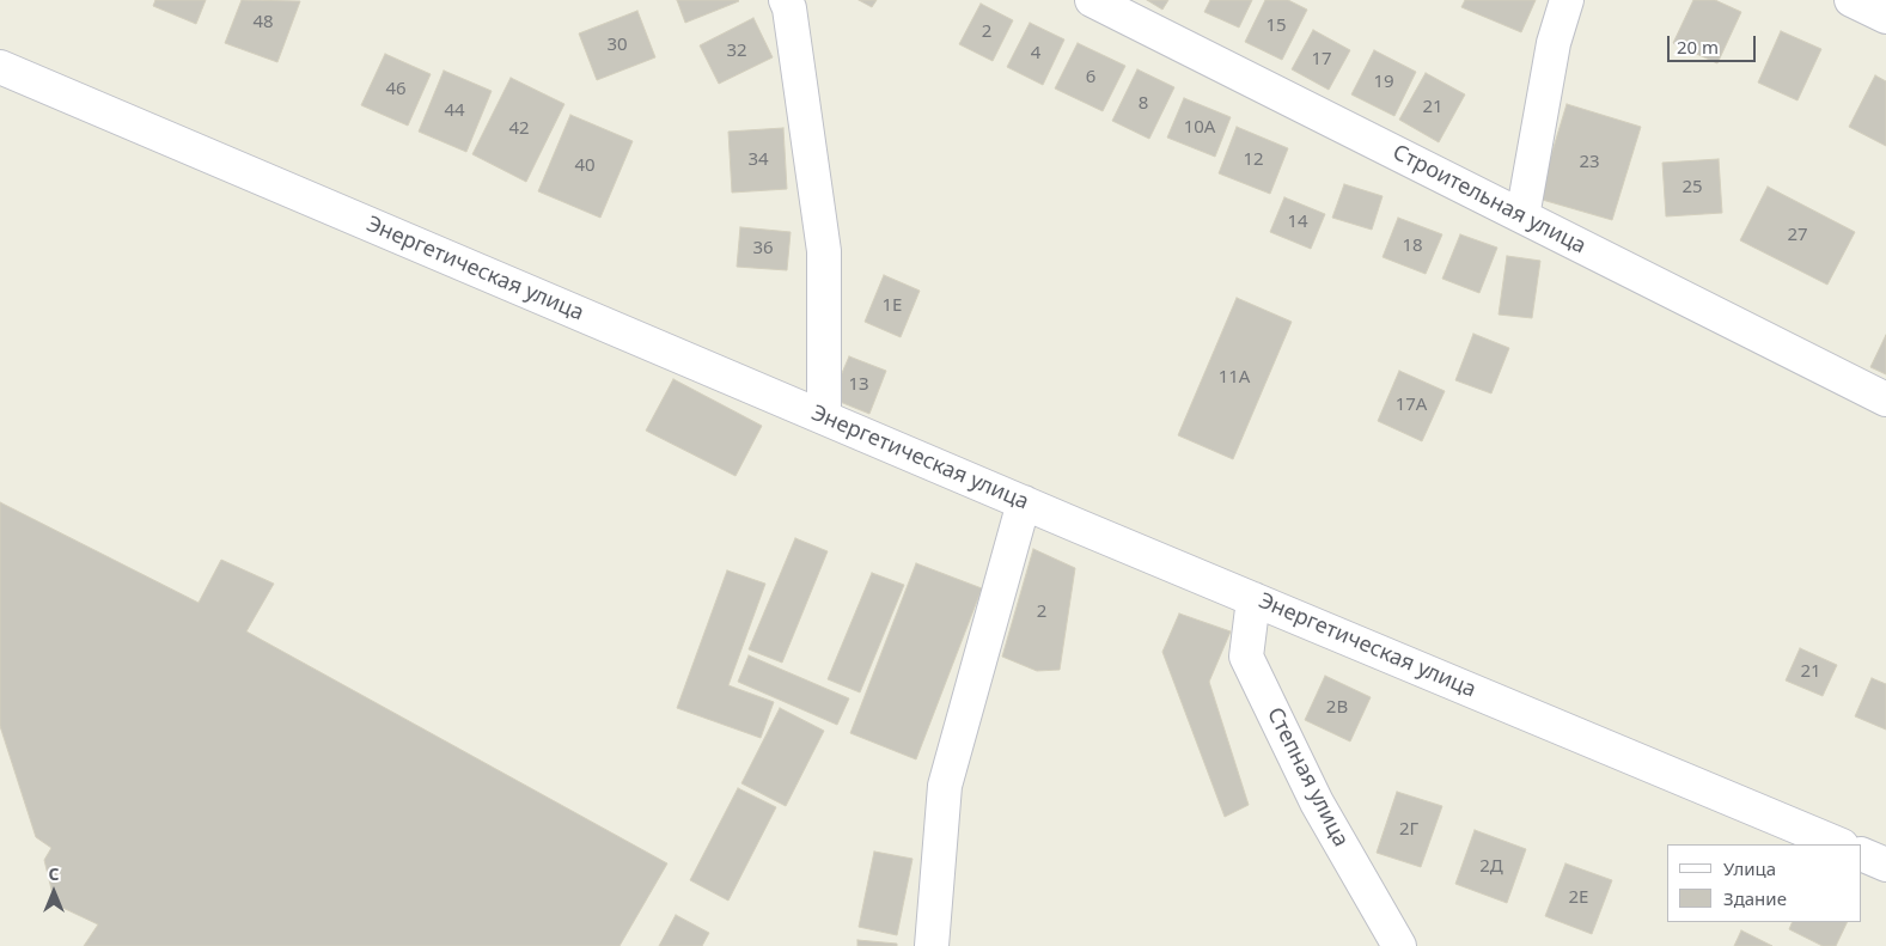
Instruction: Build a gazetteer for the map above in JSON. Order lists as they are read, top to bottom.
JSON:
{
  "streets": {
    "street": ["Строительная улица", "Энергетическая улица", "Степная улица"]
  },
  "crossings": [
    ["Энергетическая улица", "Степная улица"]
  ],
  "house_numbers": [
    "48",
    "15",
    "2",
    "30",
    "32",
    "4",
    "17",
    "6",
    "19",
    "46",
    "8",
    "21",
    "44",
    "10А",
    "42",
    "34",
    "12",
    "23",
    "40",
    "25",
    "14",
    "27",
    "18",
    "36",
    "1Е",
    "11А",
    "1З",
    "17А",
    "2",
    "21",
    "2В",
    "2Г",
    "2Д",
    "2Е"
  ],
  "legend": ["Улица", "Здание"],
  "scale_bar": "20 m",
  "north": "top"
}
